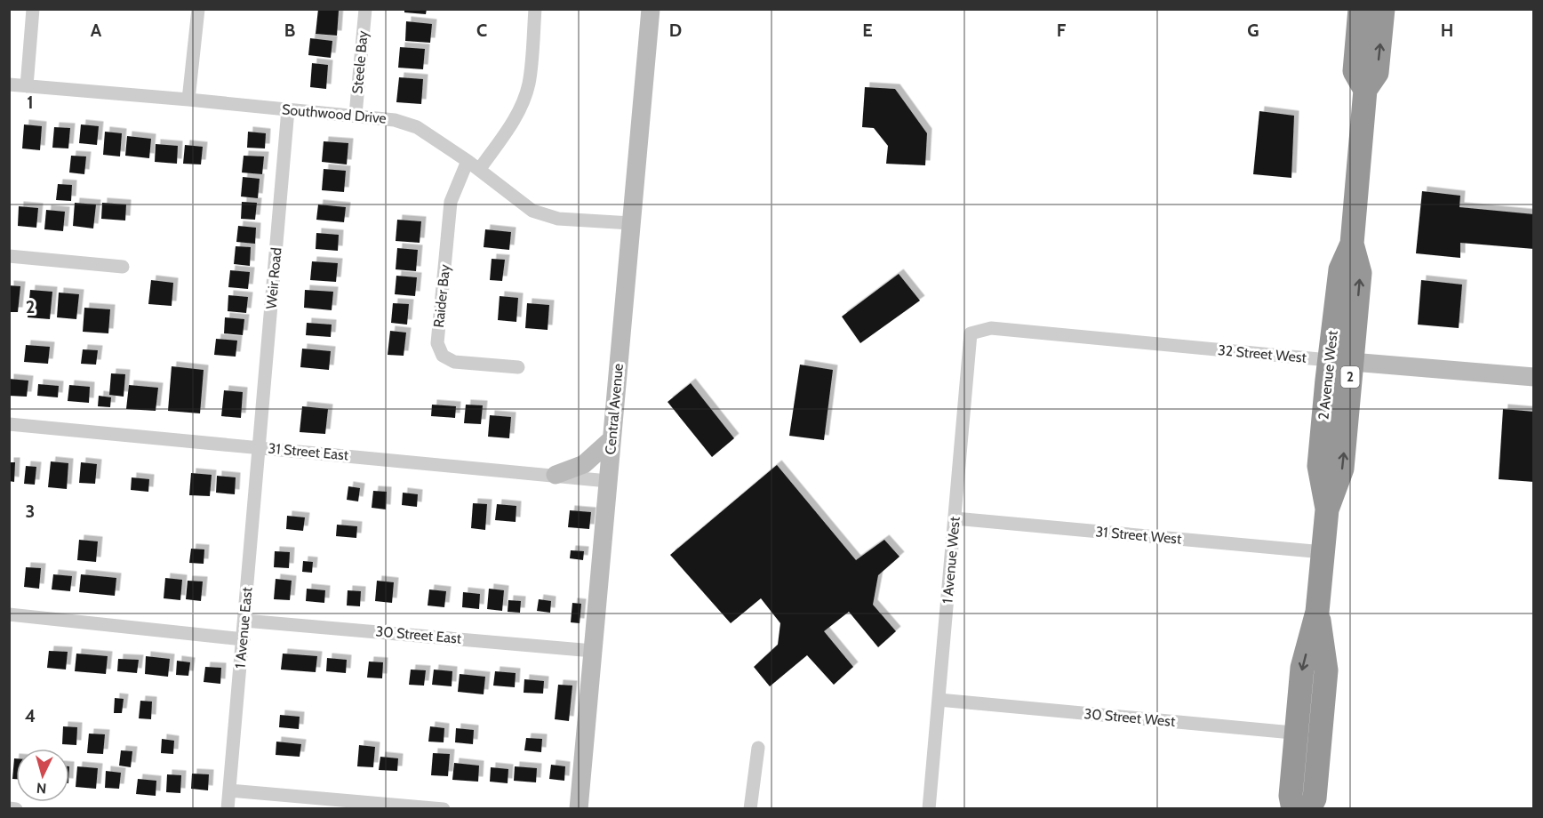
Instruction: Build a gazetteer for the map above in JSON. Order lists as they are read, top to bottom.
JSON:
{
  "streets": {
    "highway": ["2 Avenue West", "2"],
    "street": [
      "Steele Bay",
      "Southwood Drive",
      "Weir Road",
      "Raider Bay",
      "32 Street West",
      "Central Avenue",
      "31 Street East",
      "31 Street West",
      "1 Avenue West",
      "1 Avenue East",
      "30 Street East",
      "30 Street West"
    ]
  },
  "crossings": [
    ["Steele Bay", "Southwood Drive"],
    ["Southwood Drive", "Weir Road"],
    ["Southwood Drive", "Raider Bay"],
    ["Southwood Drive", "Central Avenue"],
    ["Weir Road", "31 Street East"],
    ["Weir Road", "1 Avenue East"],
    ["32 Street West", "2 Avenue West"],
    ["32 Street West", "1 Avenue West"],
    ["2 Avenue West", "31 Street West"],
    ["2 Avenue West", "30 Street West"],
    ["Central Avenue", "31 Street East"],
    ["Central Avenue", "30 Street East"],
    ["31 Street East", "1 Avenue East"],
    ["31 Street West", "1 Avenue West"],
    ["1 Avenue West", "30 Street West"],
    ["1 Avenue East", "30 Street East"]
  ],
  "north": "bottom",
  "grid": {
    "columns": [
      "A",
      "B",
      "C",
      "D",
      "E",
      "F",
      "G",
      "H"
    ],
    "rows": [
      "1",
      "2",
      "3",
      "4"
    ]
  }
}
